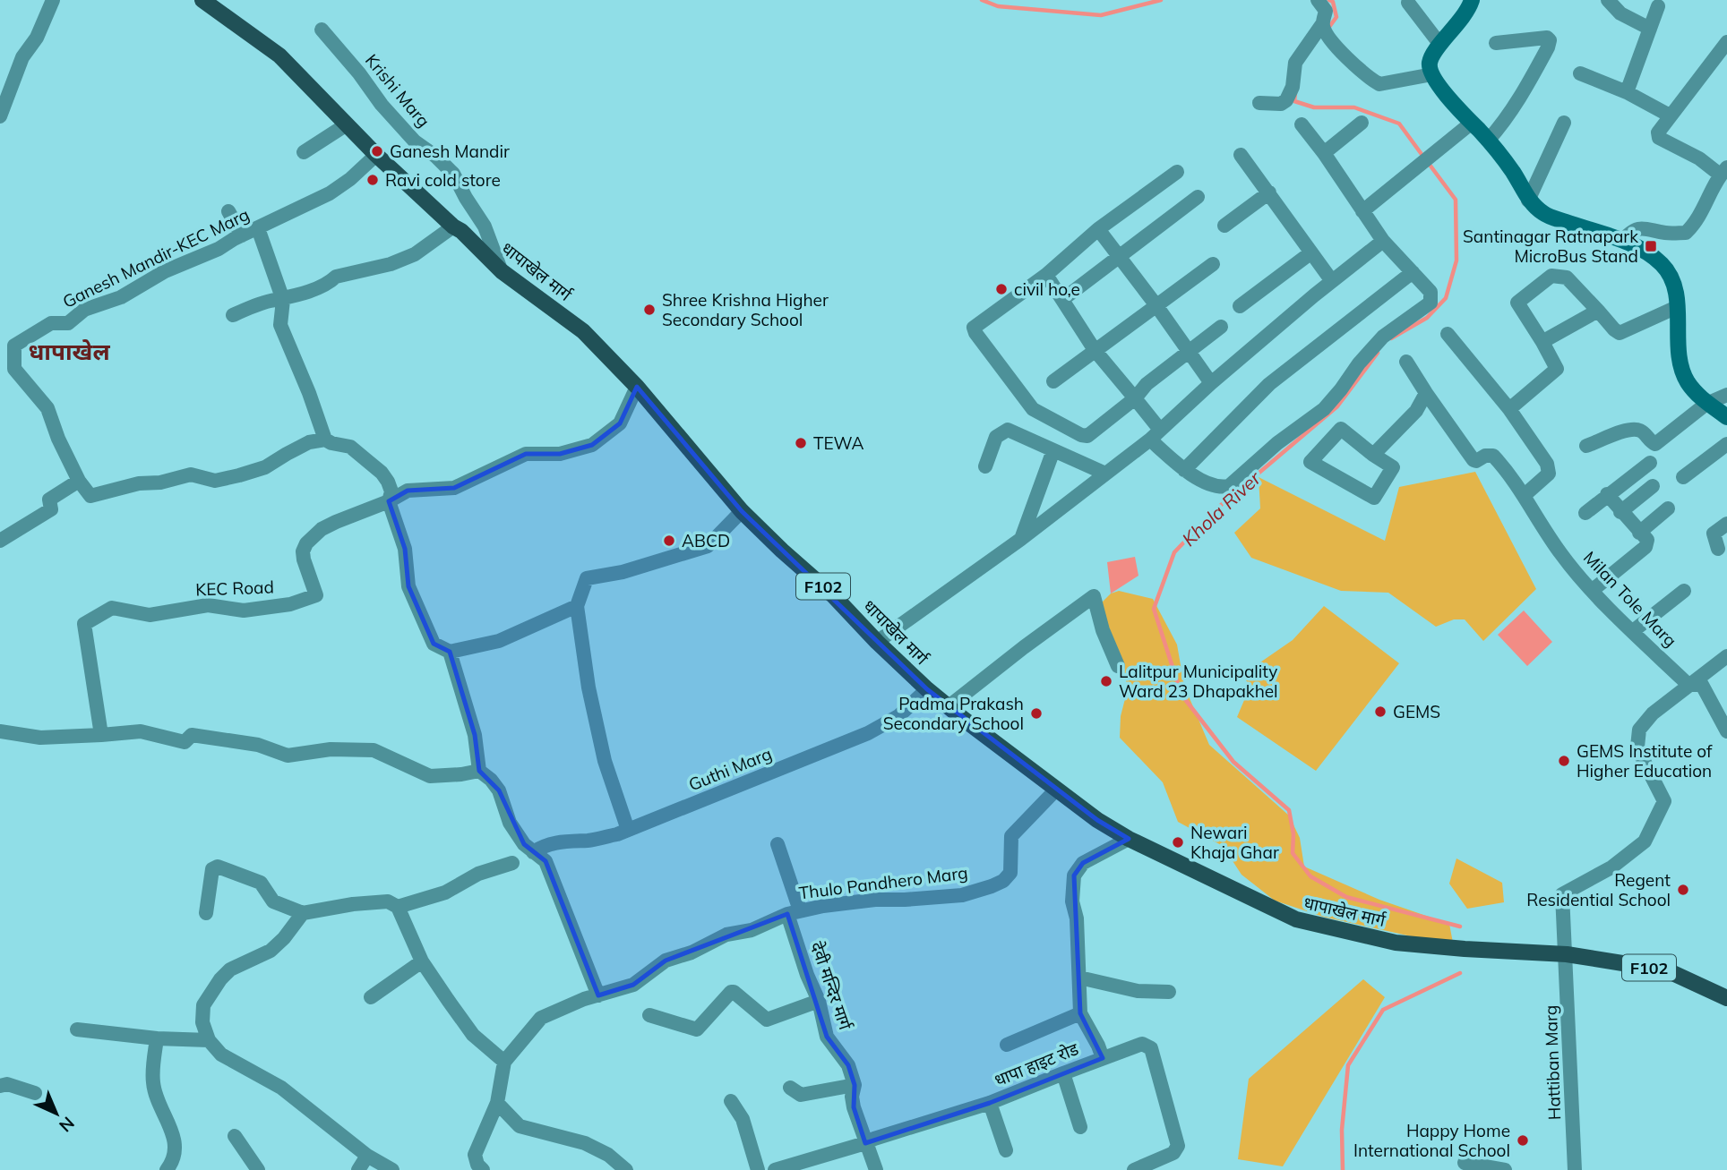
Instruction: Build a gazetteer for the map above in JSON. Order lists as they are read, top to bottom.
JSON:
{
  "streets": {
    "main road": ["धापाखेल मार्ग", "F102"],
    "street": [
      "Krishi Marg",
      "Ganesh Mandir-KEC Marg",
      "KEC Road",
      "Milan Tole Marg",
      "Guthi Marg",
      "Thulo Pandhero Marg",
      "देवी मन्दिर मार्ग",
      "Hattiban Marg",
      "धापा हाइट रोड"
    ]
  },
  "crossings": [
    ["Krishi Marg", "धापाखेल मार्ग"],
    ["Ganesh Mandir-KEC Marg", "धापाखेल मार्ग"],
    ["धापाखेल मार्ग", "KEC Road"],
    ["धापाखेल मार्ग", "Guthi Marg"],
    ["धापाखेल मार्ग", "Thulo Pandhero Marg"],
    ["धापाखेल मार्ग", "Hattiban Marg"],
    ["धापाखेल मार्ग", "धापा हाइट रोड"],
    ["Milan Tole Marg", "Hattiban Marg"],
    ["Thulo Pandhero Marg", "देवी मन्दिर मार्ग"],
    ["देवी मन्दिर मार्ग", "धापा हाइट रोड"]
  ],
  "districts": ["धापाखेल"],
  "water": ["Khola River"],
  "places": {
    "other": [
      "Ganesh Mandir",
      "Ravi cold store",
      "civil ho,e",
      "Shree Krishna Higher Secondary School",
      "TEWA",
      "ABCD",
      "Lalitpur Municipality Ward 23 Dhapakhel",
      "GEMS",
      "Padma Prakash Secondary School",
      "GEMS Institute of Higher Education",
      "Newari Khaja Ghar",
      "Regent Residential School",
      "Happy Home International School"
    ],
    "transit": ["Santinagar Ratnapark MicroBus Stand"]
  },
  "north": "bottom right"
}
